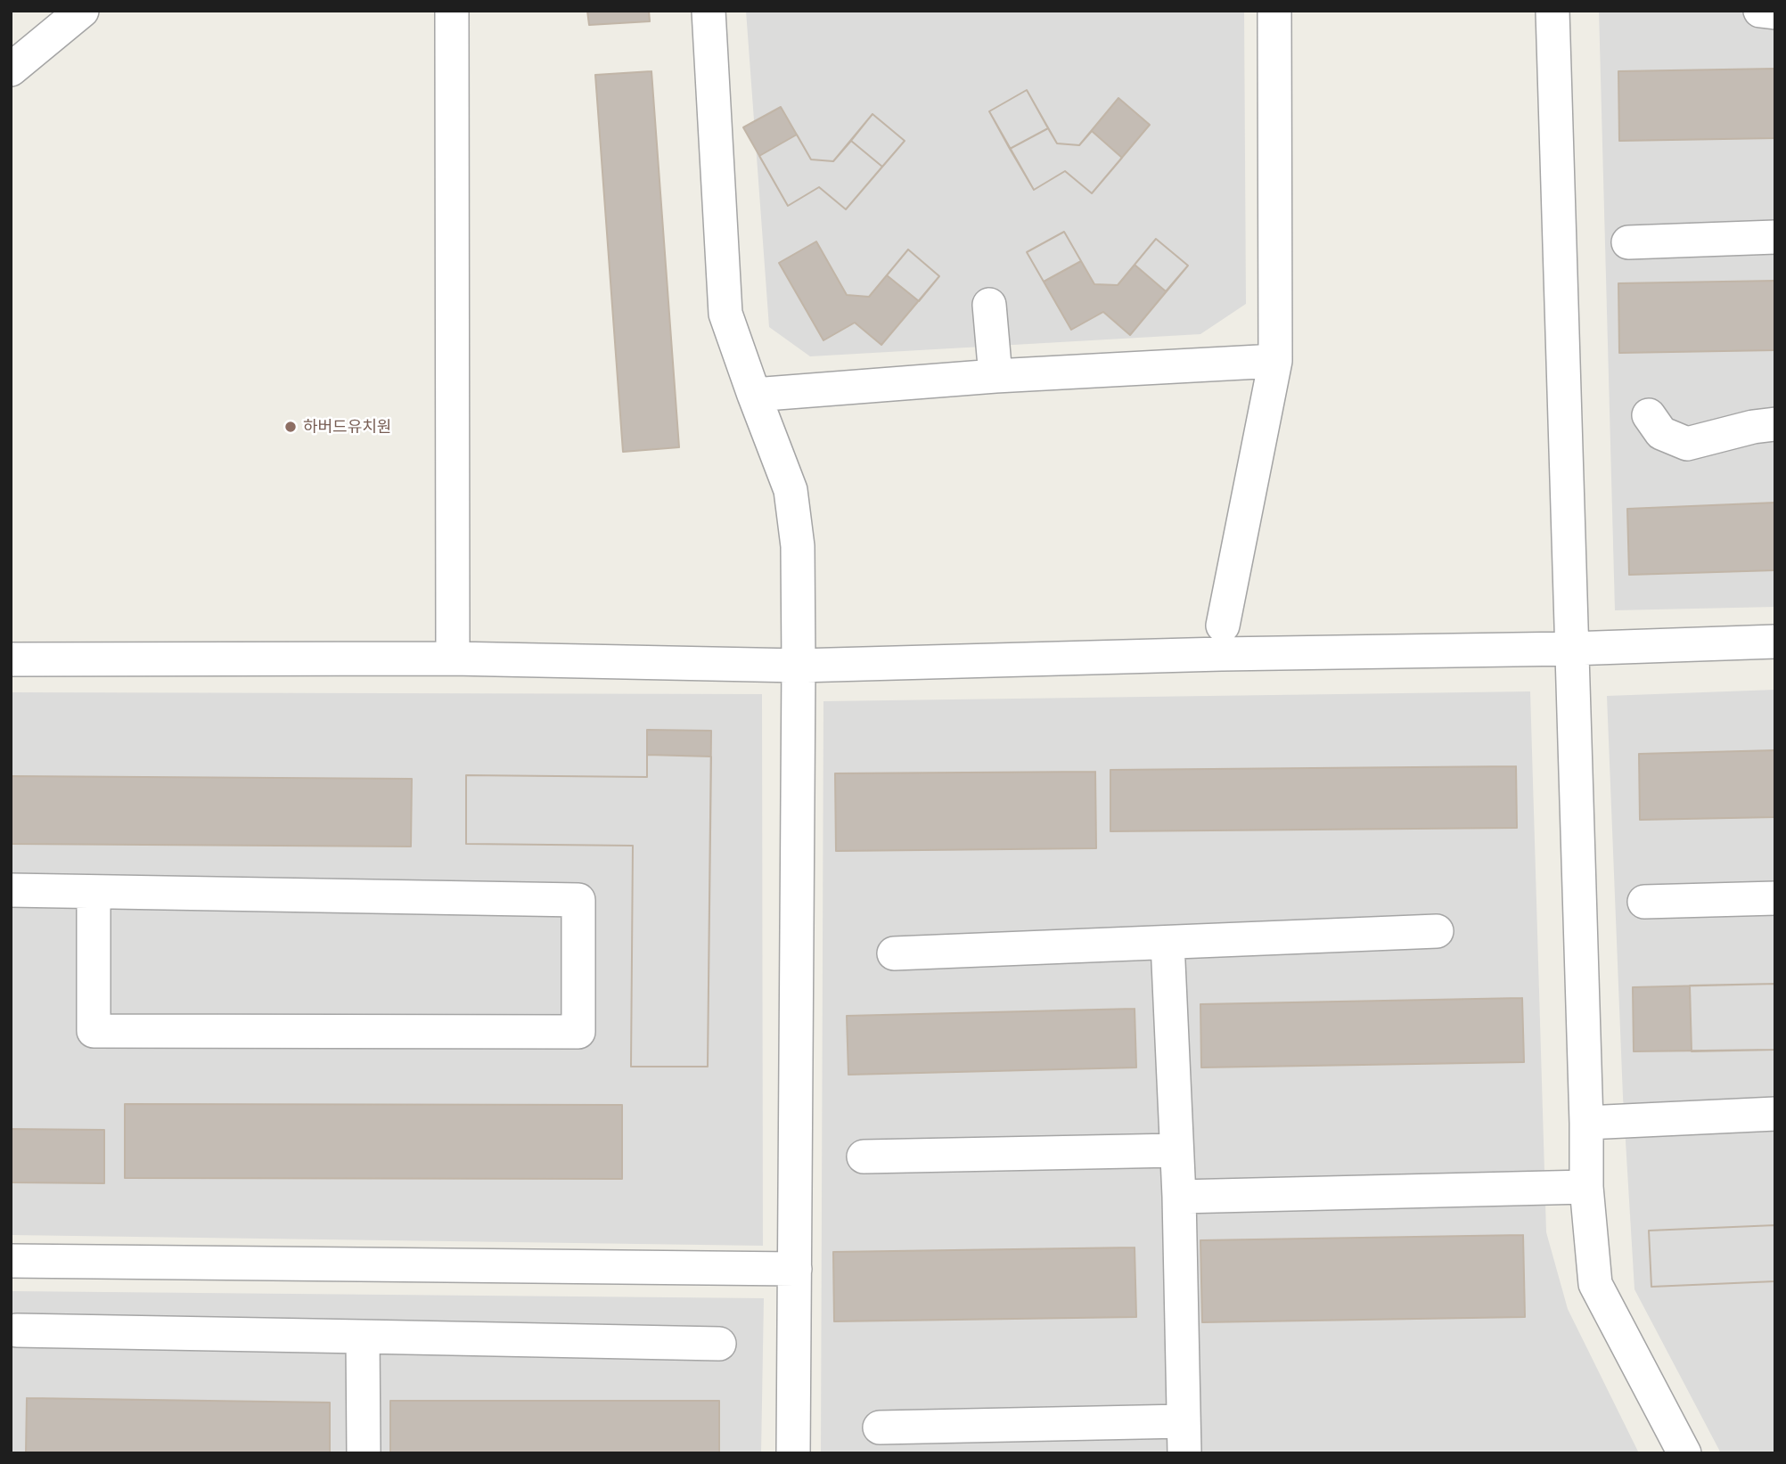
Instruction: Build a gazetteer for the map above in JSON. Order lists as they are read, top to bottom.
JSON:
{
  "places": ["하버드유치원"]
}
